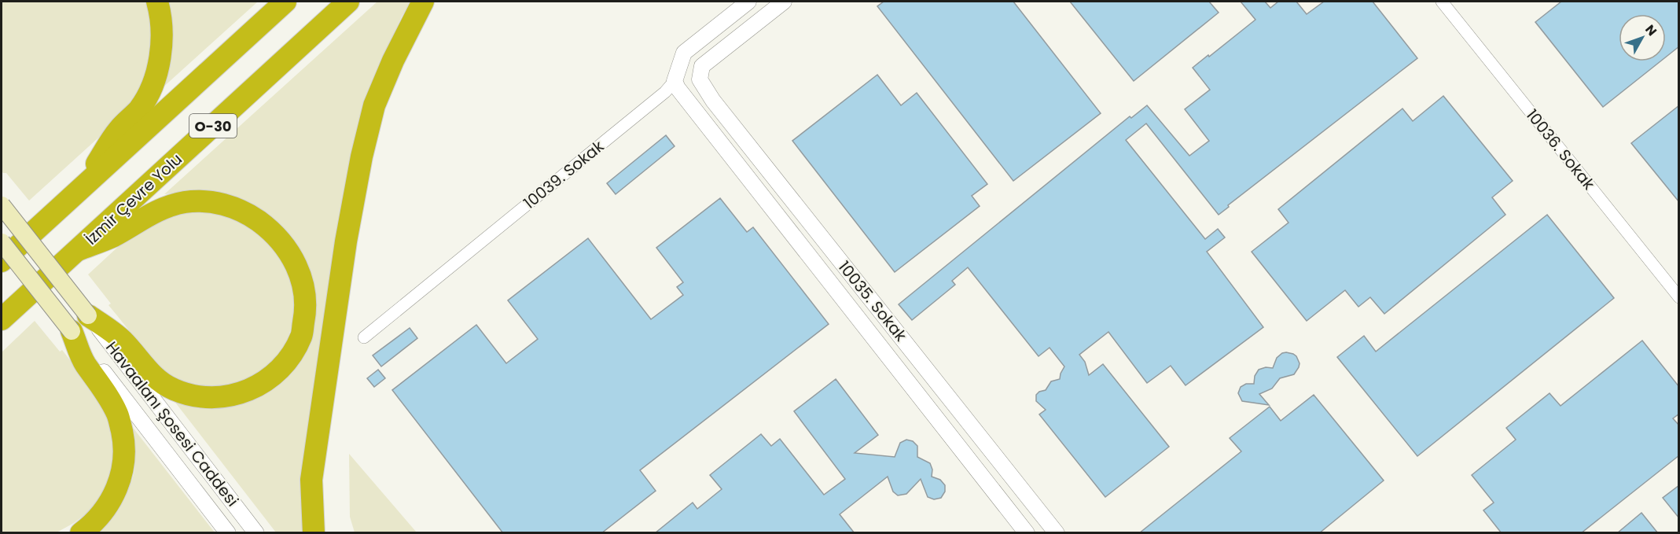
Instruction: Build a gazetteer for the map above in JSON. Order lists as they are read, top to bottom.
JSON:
{
  "streets": {
    "highway": ["O-30", "İzmir Çevre Yolu"],
    "street": [
      "10036. Sokak",
      "10039. Sokak",
      "10035. Sokak",
      "Havaalanı Şosesi Caddesi"
    ]
  },
  "crossings": [
    ["10039. Sokak", "10035. Sokak"]
  ],
  "north": "top right"
}
